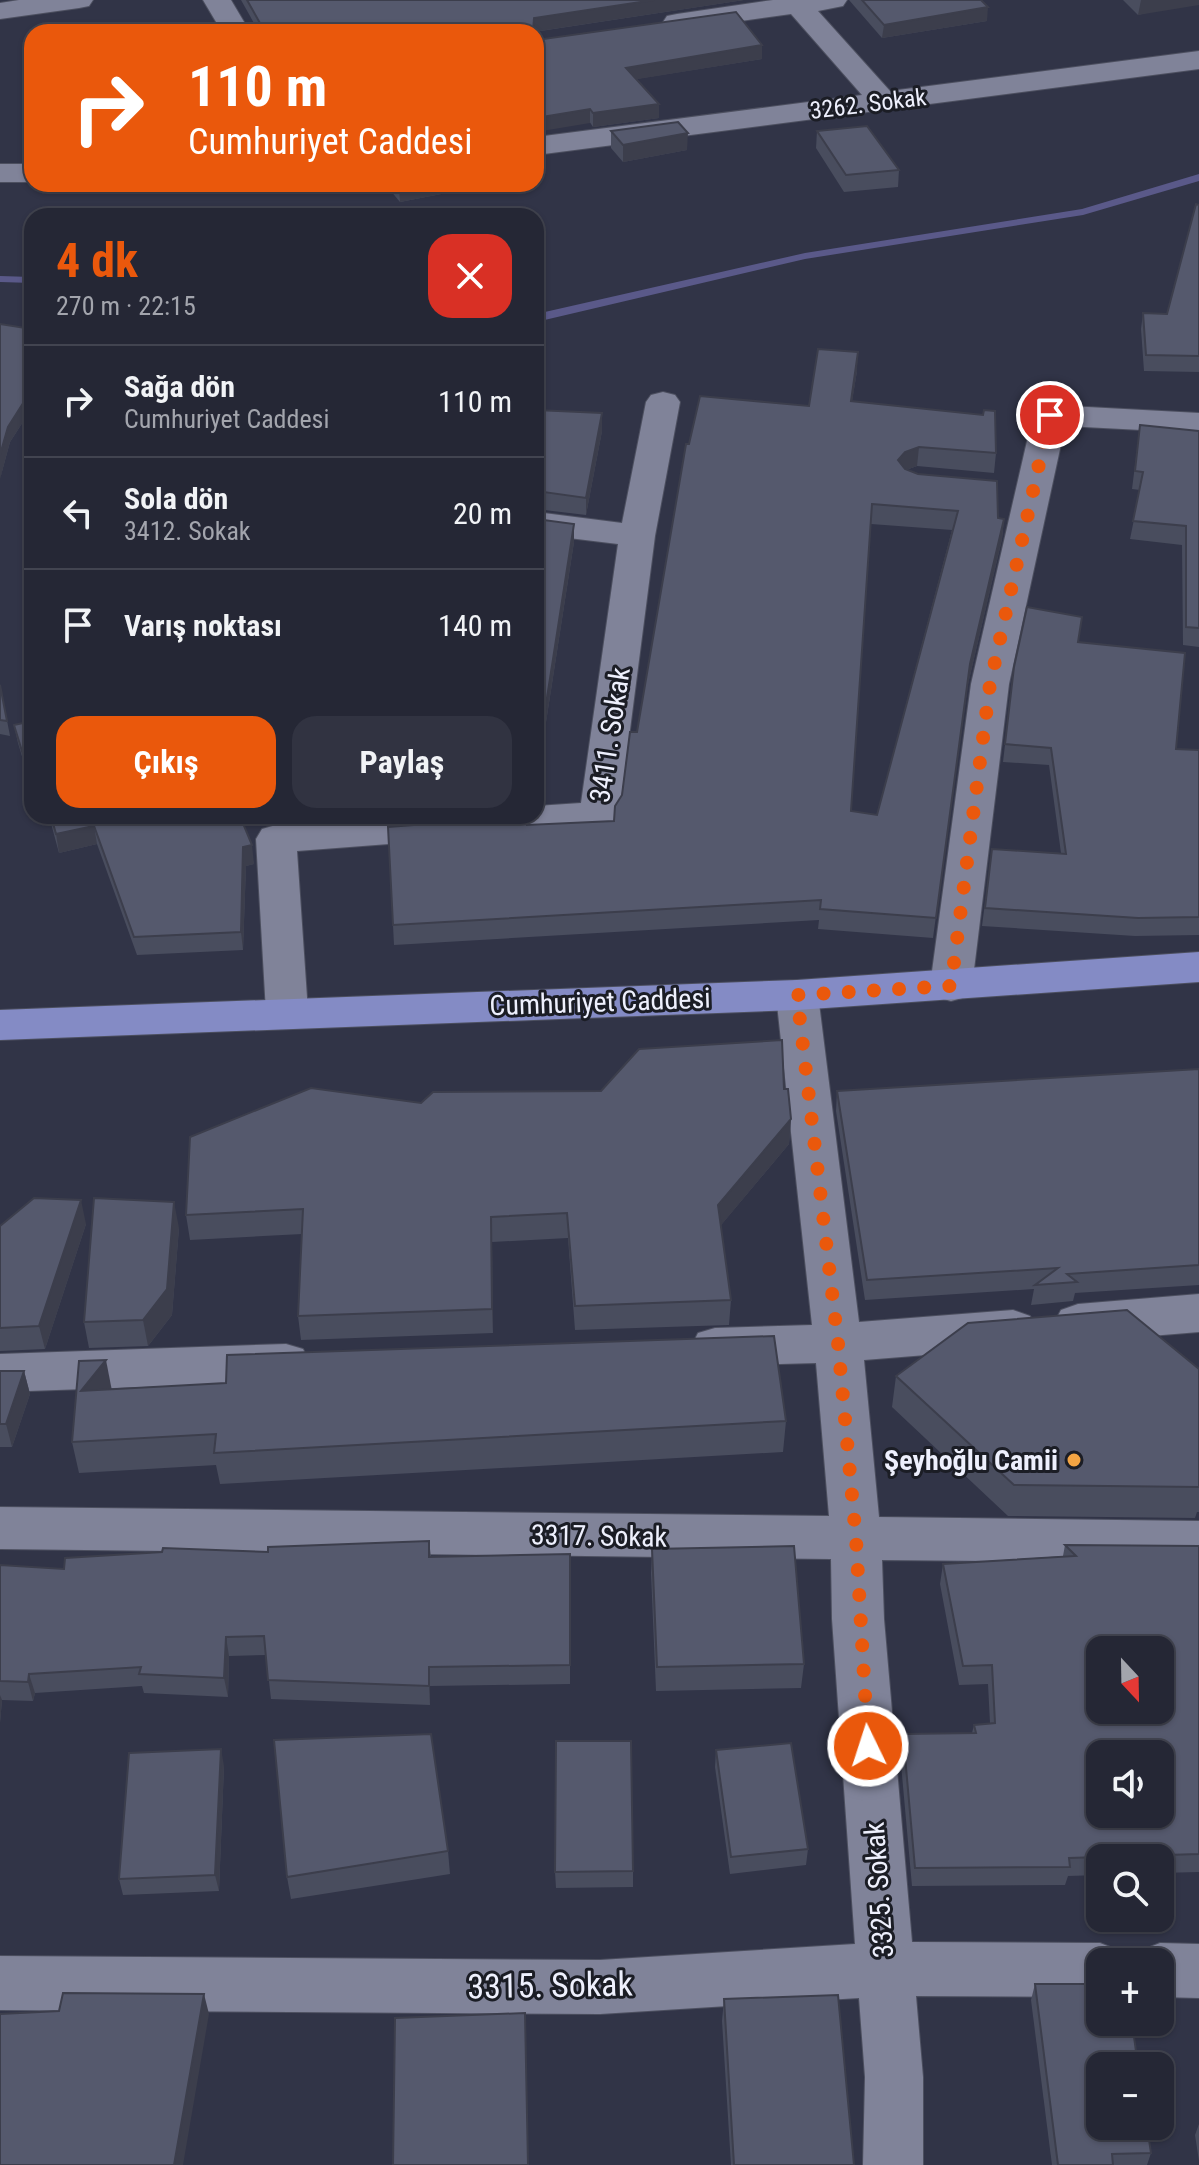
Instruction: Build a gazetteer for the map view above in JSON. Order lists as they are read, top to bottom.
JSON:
{
  "streets": {
    "main road": ["Cumhuriyet Caddesi"],
    "street": [
      "3262. Sokak",
      "3411. Sokak",
      "3317. Sokak",
      "3325. Sokak",
      "3315. Sokak"
    ]
  },
  "crossings": [
    ["3411. Sokak", "Cumhuriyet Caddesi"],
    ["Cumhuriyet Caddesi", "3325. Sokak"],
    ["3317. Sokak", "3325. Sokak"],
    ["3325. Sokak", "3315. Sokak"]
  ],
  "places": ["Şeyhoğlu Camii"],
  "north": "bottom",
  "page": {
    "turn": ["110 m", "Cumhuriyet Caddesi"],
    "heading": ["4 dk", "270 m · 22:15"],
    "list": [
      {
        "name": "Sağa dön",
        "note": "Cumhuriyet Caddesi",
        "value": "110 m"
      },
      {
        "name": "Sola dön",
        "note": "3412. Sokak",
        "value": "20 m"
      },
      {
        "name": "Varış noktası",
        "value": "140 m"
      }
    ],
    "buttons": ["Çıkış", "Paylaş"],
    "map_buttons": ["+", "−"]
  }
}
